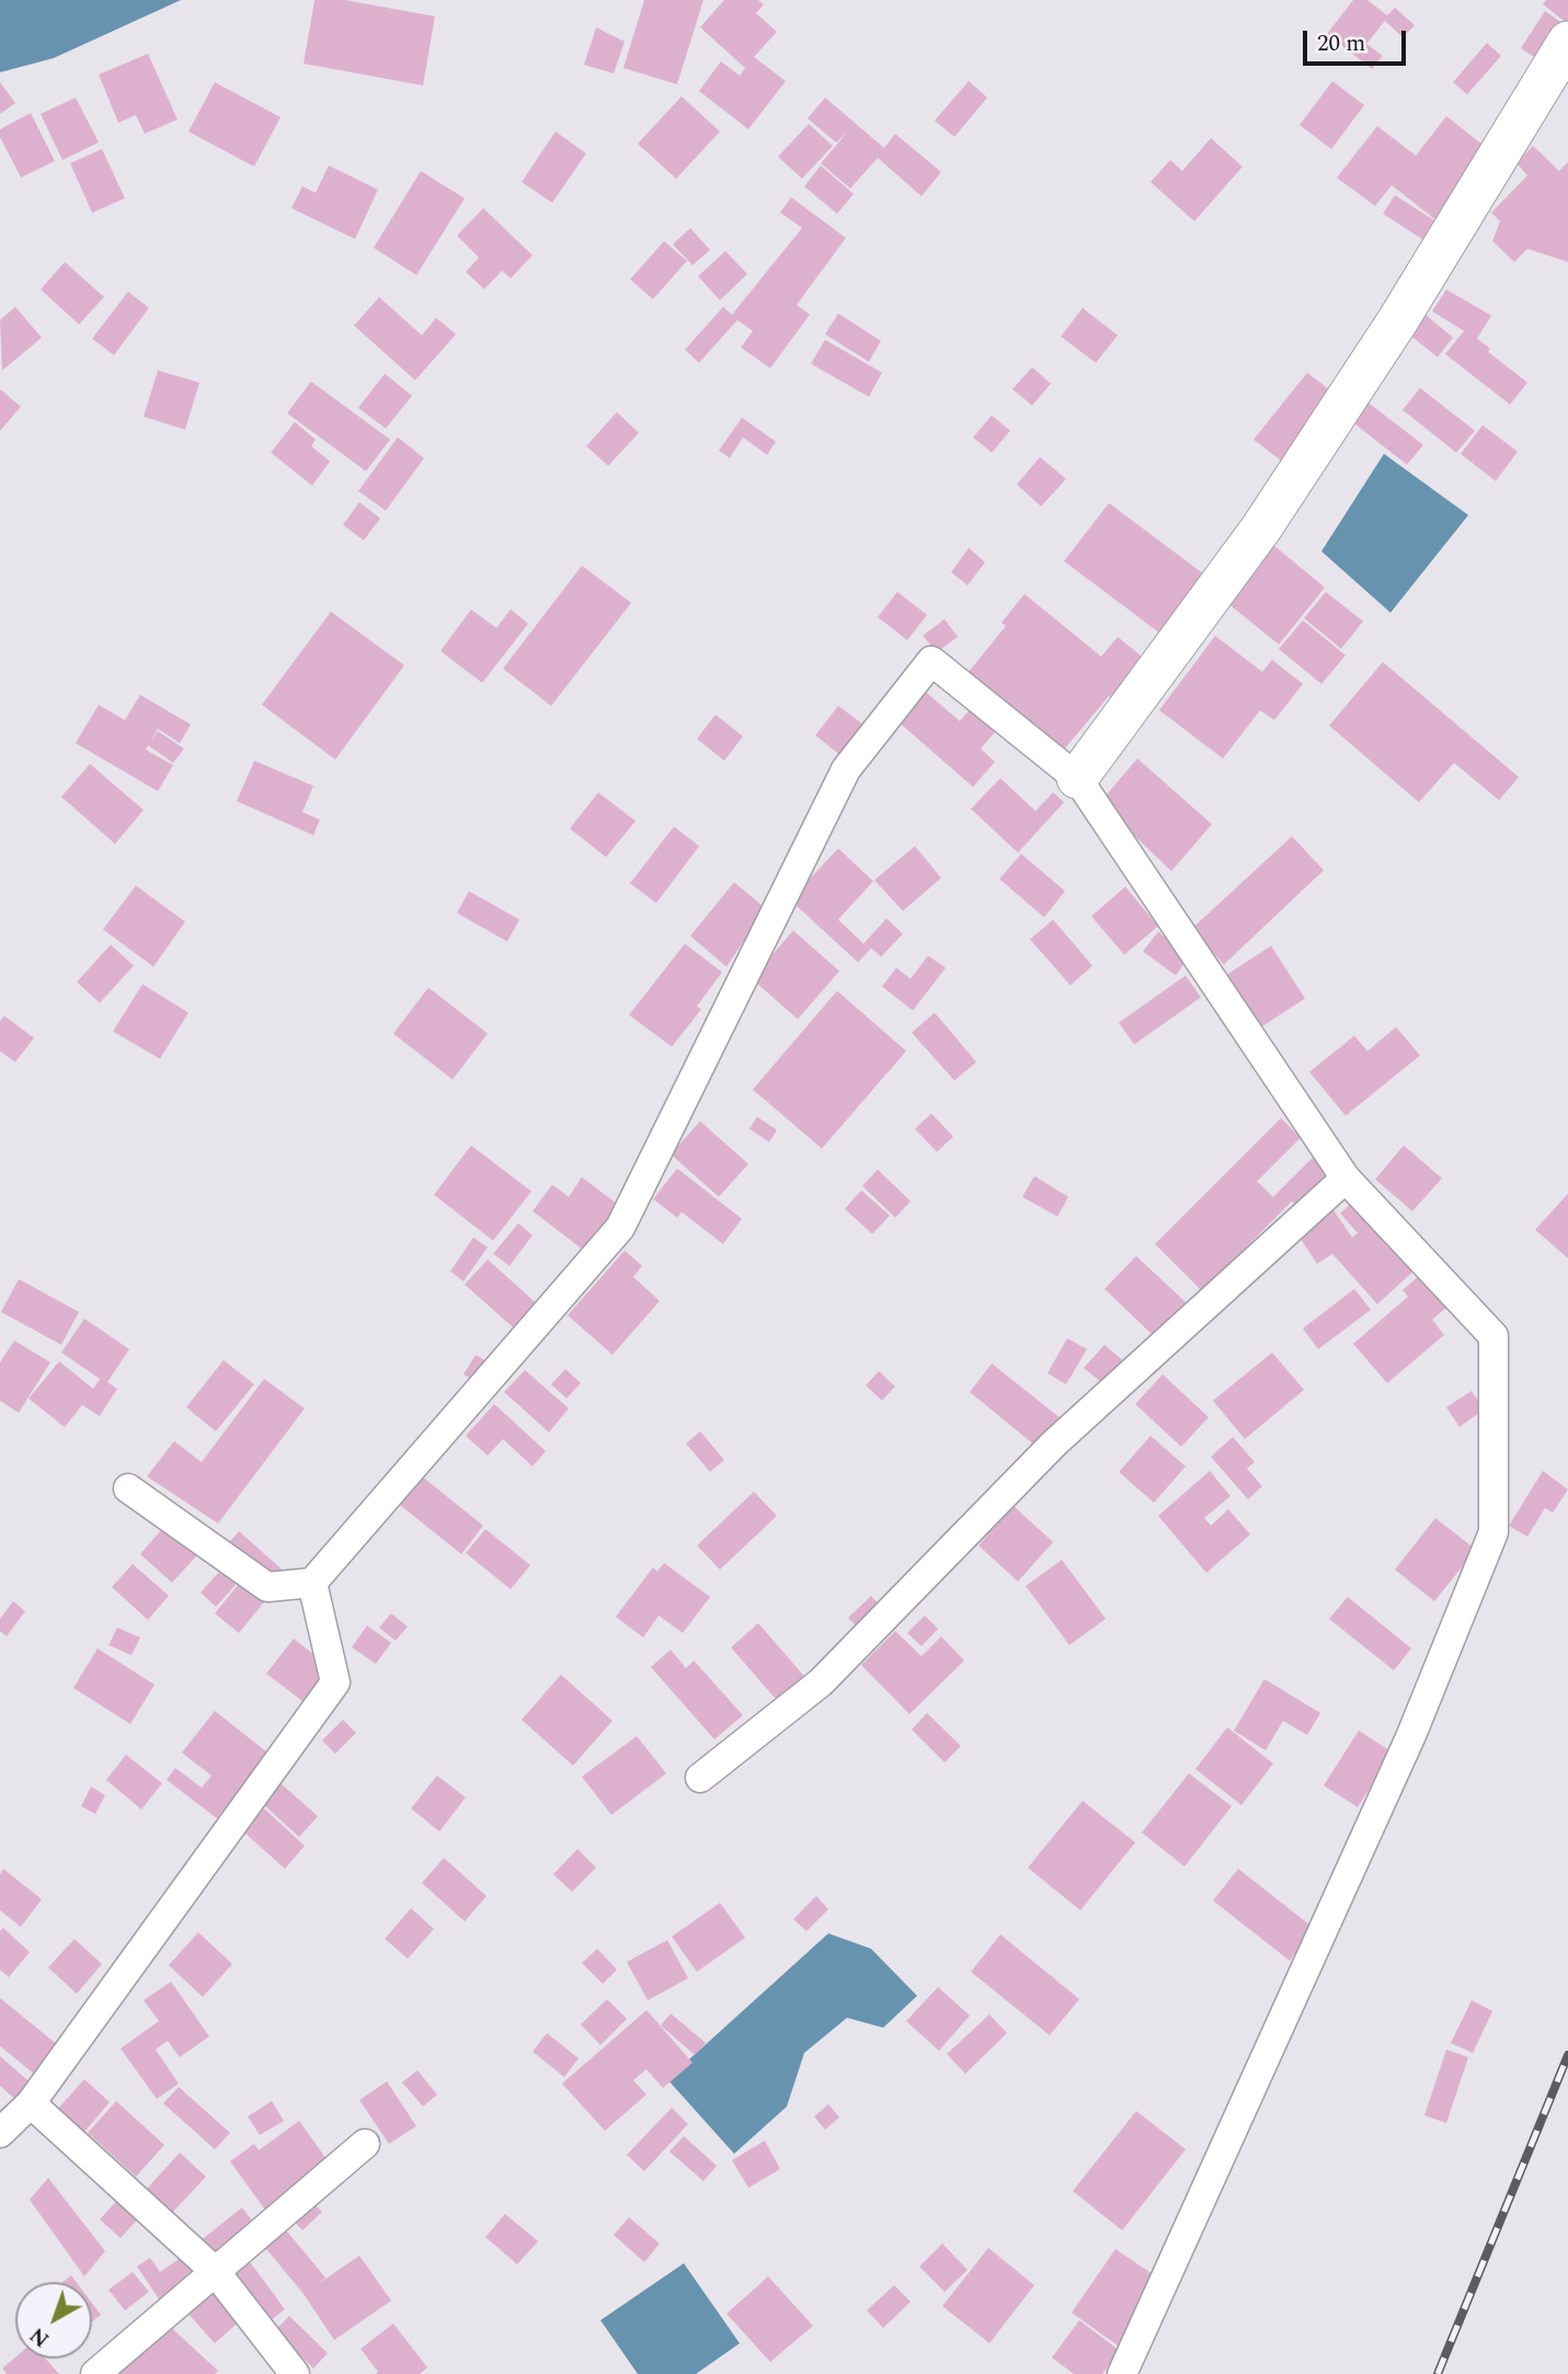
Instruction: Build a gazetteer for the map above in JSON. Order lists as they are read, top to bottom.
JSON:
{
  "scale_bar": "20 m",
  "north": "bottom left"
}
